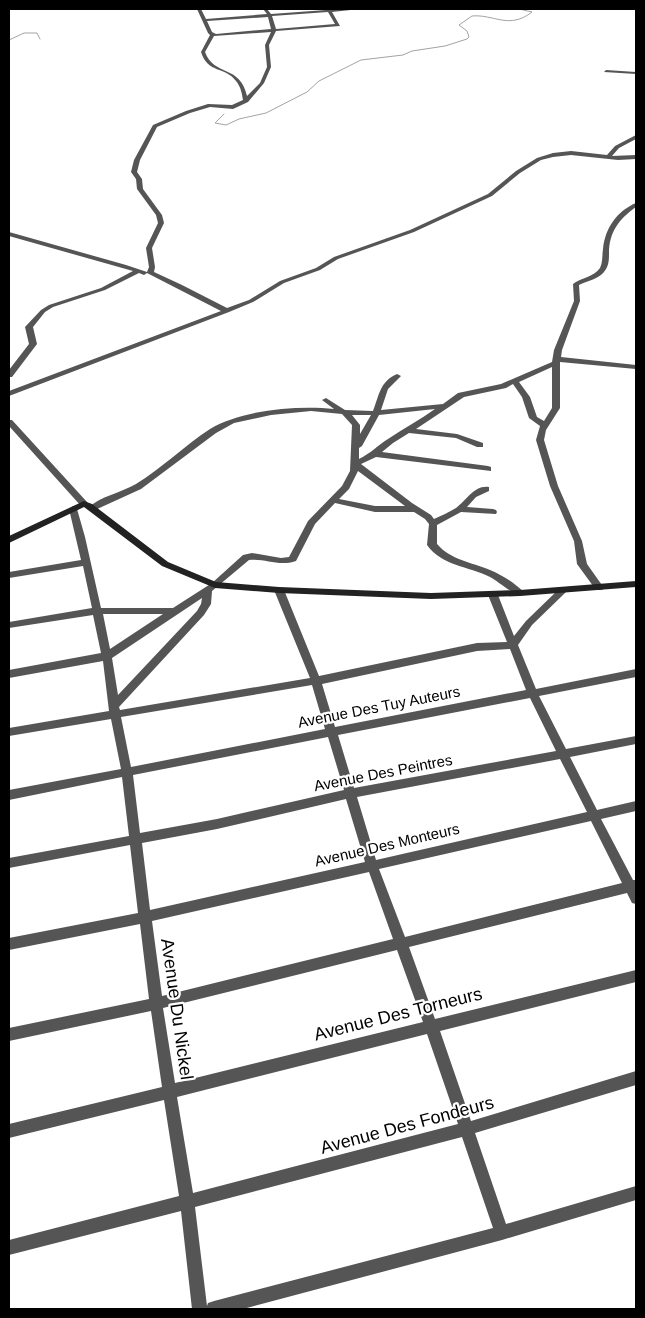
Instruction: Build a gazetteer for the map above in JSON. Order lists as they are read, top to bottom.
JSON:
{
  "streets": {
    "street": [
      "Avenue Des Tuy Auteurs",
      "Avenue Des Peintres",
      "Avenue Des Monteurs",
      "Avenue Du Nickel",
      "Avenue Des Torneurs",
      "Avenue Des Fondeurs"
    ]
  },
  "crossings": [
    ["Avenue Des Tuy Auteurs", "Avenue Du Nickel"],
    ["Avenue Des Peintres", "Avenue Du Nickel"],
    ["Avenue Des Monteurs", "Avenue Du Nickel"],
    ["Avenue Du Nickel", "Avenue Des Torneurs"],
    ["Avenue Du Nickel", "Avenue Des Fondeurs"]
  ]
}
